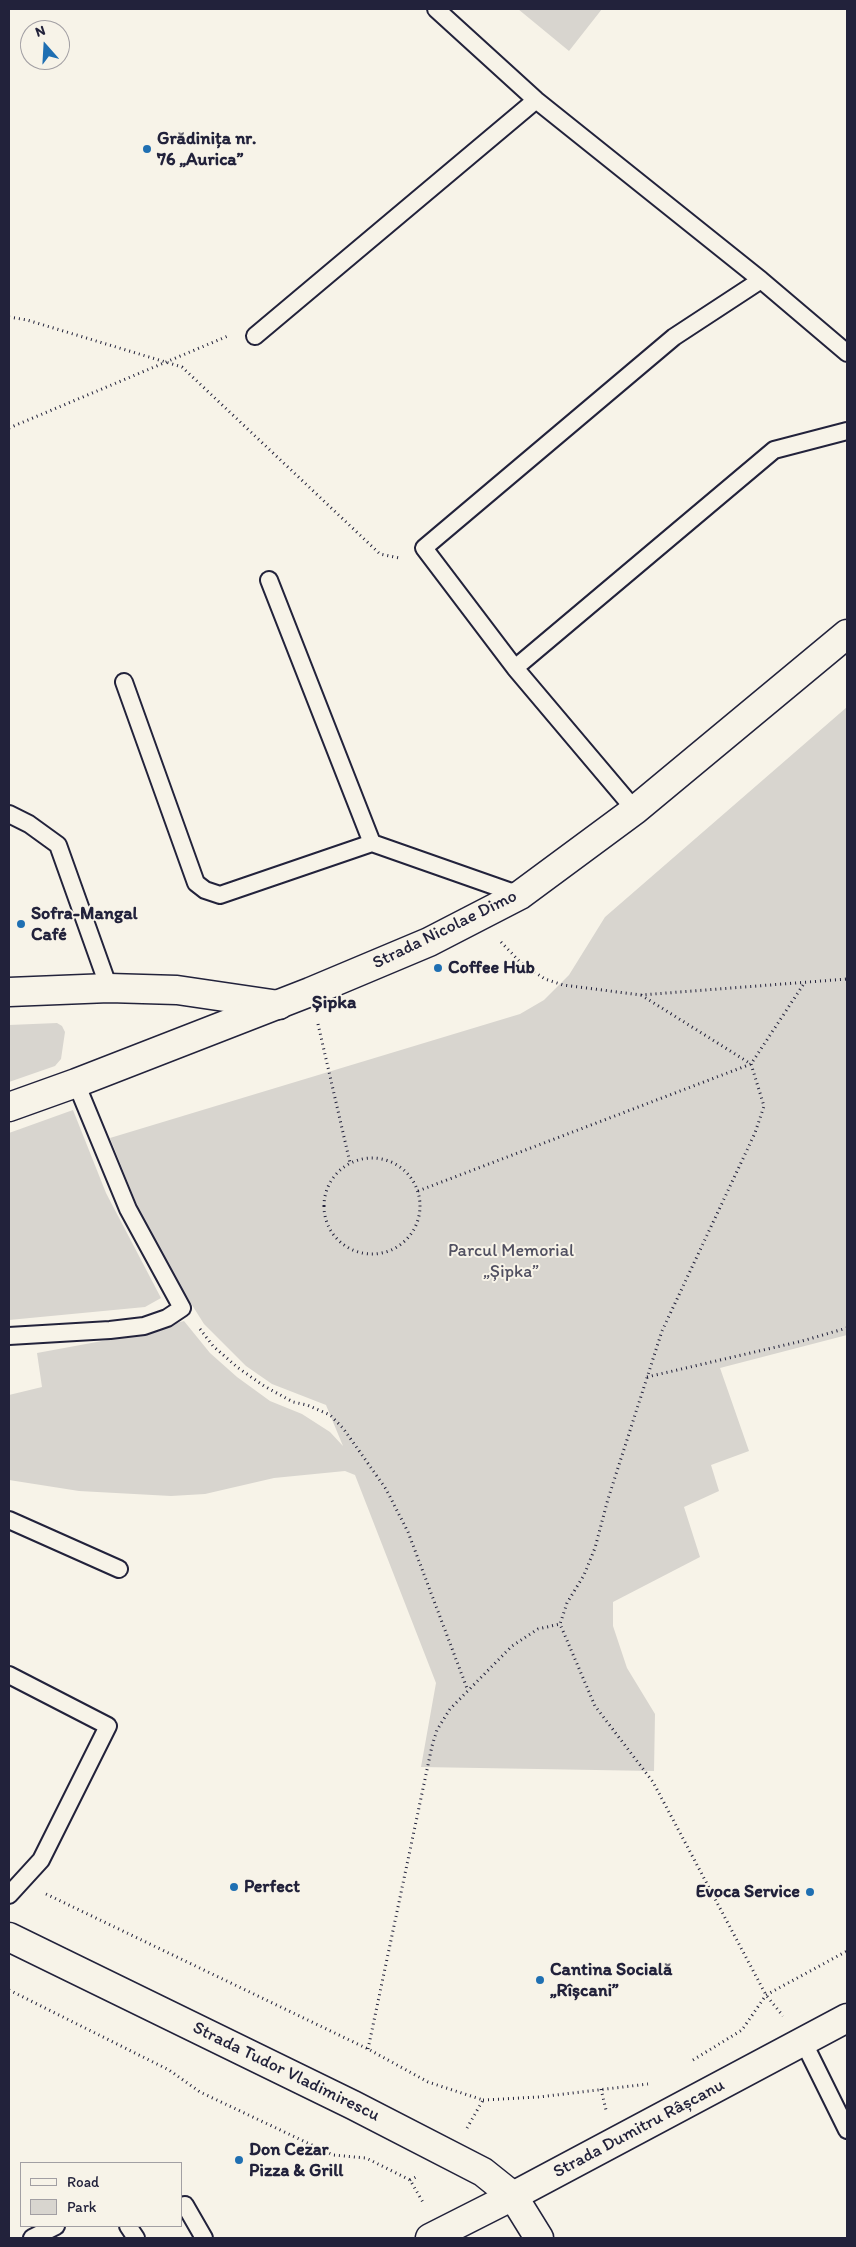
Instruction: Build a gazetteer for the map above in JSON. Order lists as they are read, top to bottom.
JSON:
{
  "streets": {
    "main road": ["Strada Nicolae Dimo", "Strada Tudor Vladimirescu", "Strada Dumitru Râșcanu"]
  },
  "crossings": [
    ["Strada Tudor Vladimirescu", "Strada Dumitru Râșcanu"]
  ],
  "districts": ["Șipka"],
  "parks": ["Parcul Memorial „Șipka”"],
  "places": [
    "Grădinița nr. 76 „Aurica”",
    "Sofra-Mangal Café",
    "Coffee Hub",
    "Perfect",
    "Evoca Service",
    "Cantina Socială „Rîșcani”",
    "Don Cezar Pizza & Grill"
  ],
  "legend": ["Road", "Park"],
  "north": "top"
}
